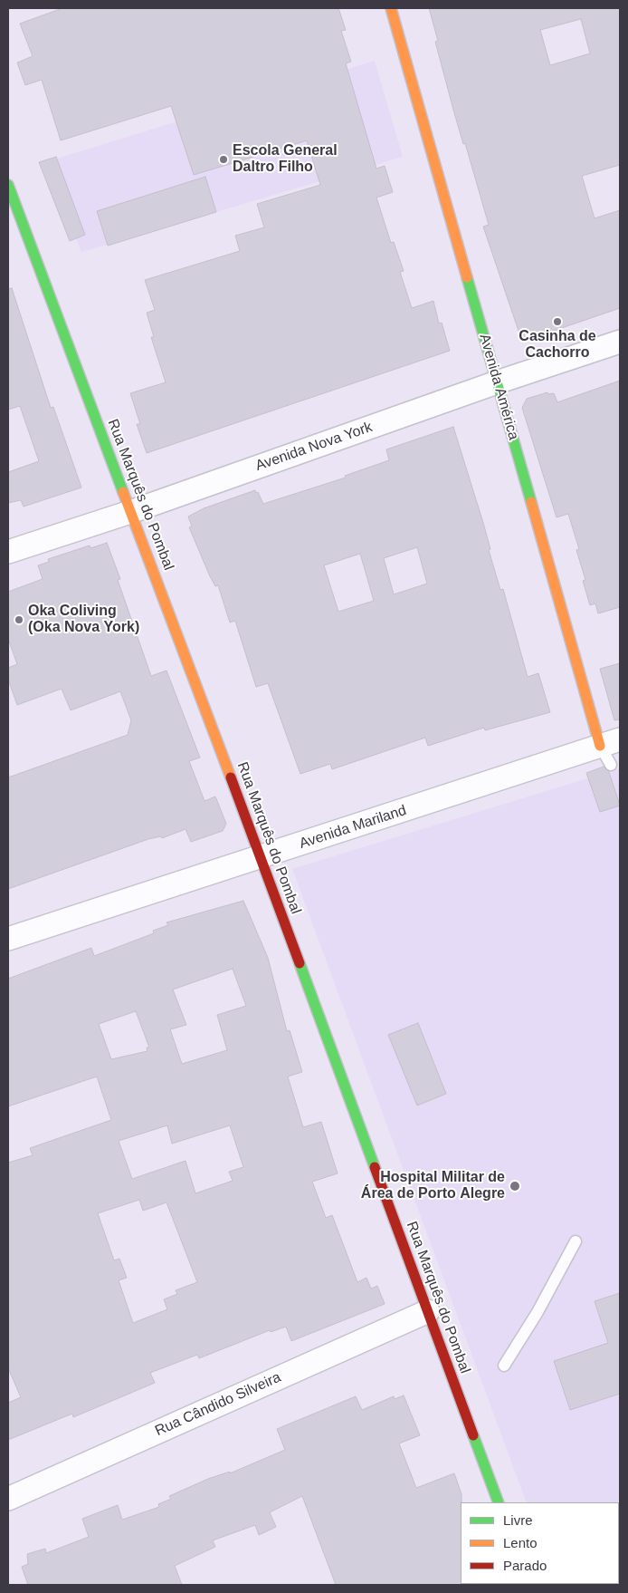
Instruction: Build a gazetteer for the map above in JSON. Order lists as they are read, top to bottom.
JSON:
{
  "streets": {
    "street": [
      "Avenida América",
      "Avenida Nova York",
      "Rua Marquês do Pombal",
      "Avenida Mariland",
      "Rua Cândido Silveira"
    ]
  },
  "crossings": [
    ["Avenida América", "Avenida Nova York"],
    ["Avenida América", "Avenida Mariland"],
    ["Avenida Nova York", "Rua Marquês do Pombal"],
    ["Rua Marquês do Pombal", "Avenida Mariland"],
    ["Rua Marquês do Pombal", "Rua Cândido Silveira"]
  ],
  "places": [
    "Escola General Daltro Filho",
    "Casinha de Cachorro",
    "Oka Coliving (Oka Nova York)",
    "Hospital Militar de Área de Porto Alegre"
  ],
  "legend": ["Livre", "Lento", "Parado"]
}
